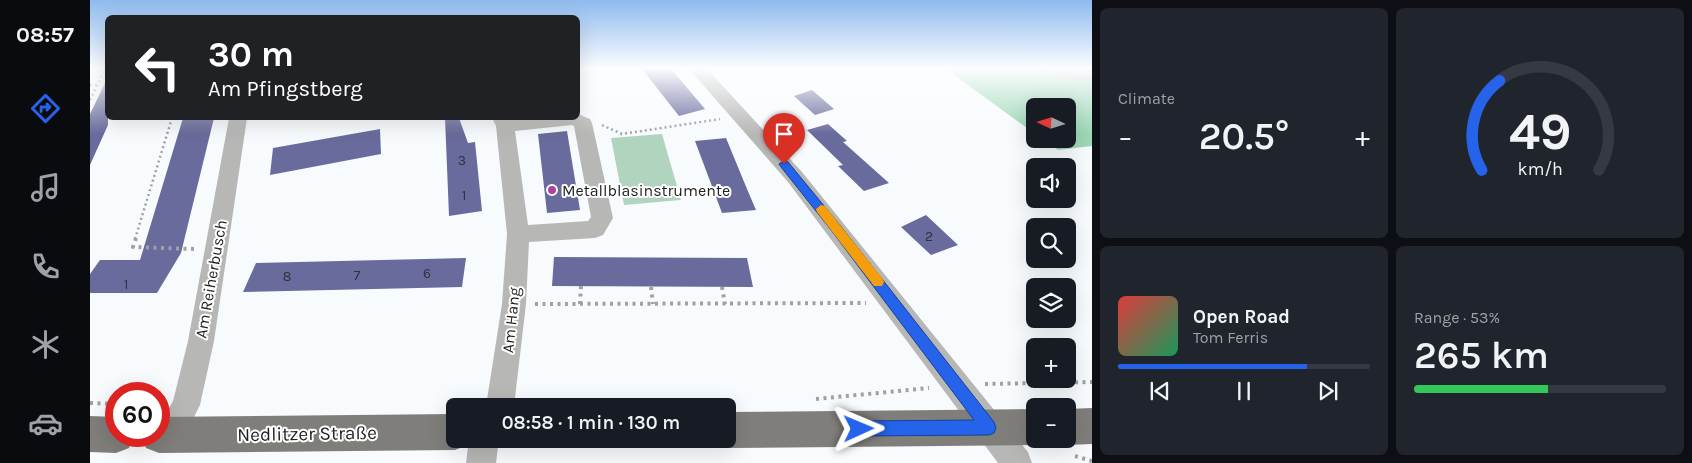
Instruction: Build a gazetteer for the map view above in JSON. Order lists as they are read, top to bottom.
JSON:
{
  "streets": {
    "main road": ["Nedlitzer Straße"],
    "street": ["Am Reiherbusch", "Am Hang"]
  },
  "places": ["Metallblasinstrumente"],
  "house_numbers": [
    "3",
    "1",
    "2",
    "6",
    "7",
    "8",
    "1"
  ],
  "north": "left",
  "page": {
    "tabs": "08:57",
    "tile": [
      "Climate",
      ["Range · 53%", "265 km"]
    ],
    "turn": ["30 m", "Am Pfingstberg"],
    "map_buttons": ["+", "−"],
    "heat": ["−", "20.5°", "+"],
    "song": ["Open Road", "Tom Ferris"],
    "limit": "60",
    "trip": "08:58 · 1 min · 130 m",
    "gauge": ["49", "km/h"]
  }
}
